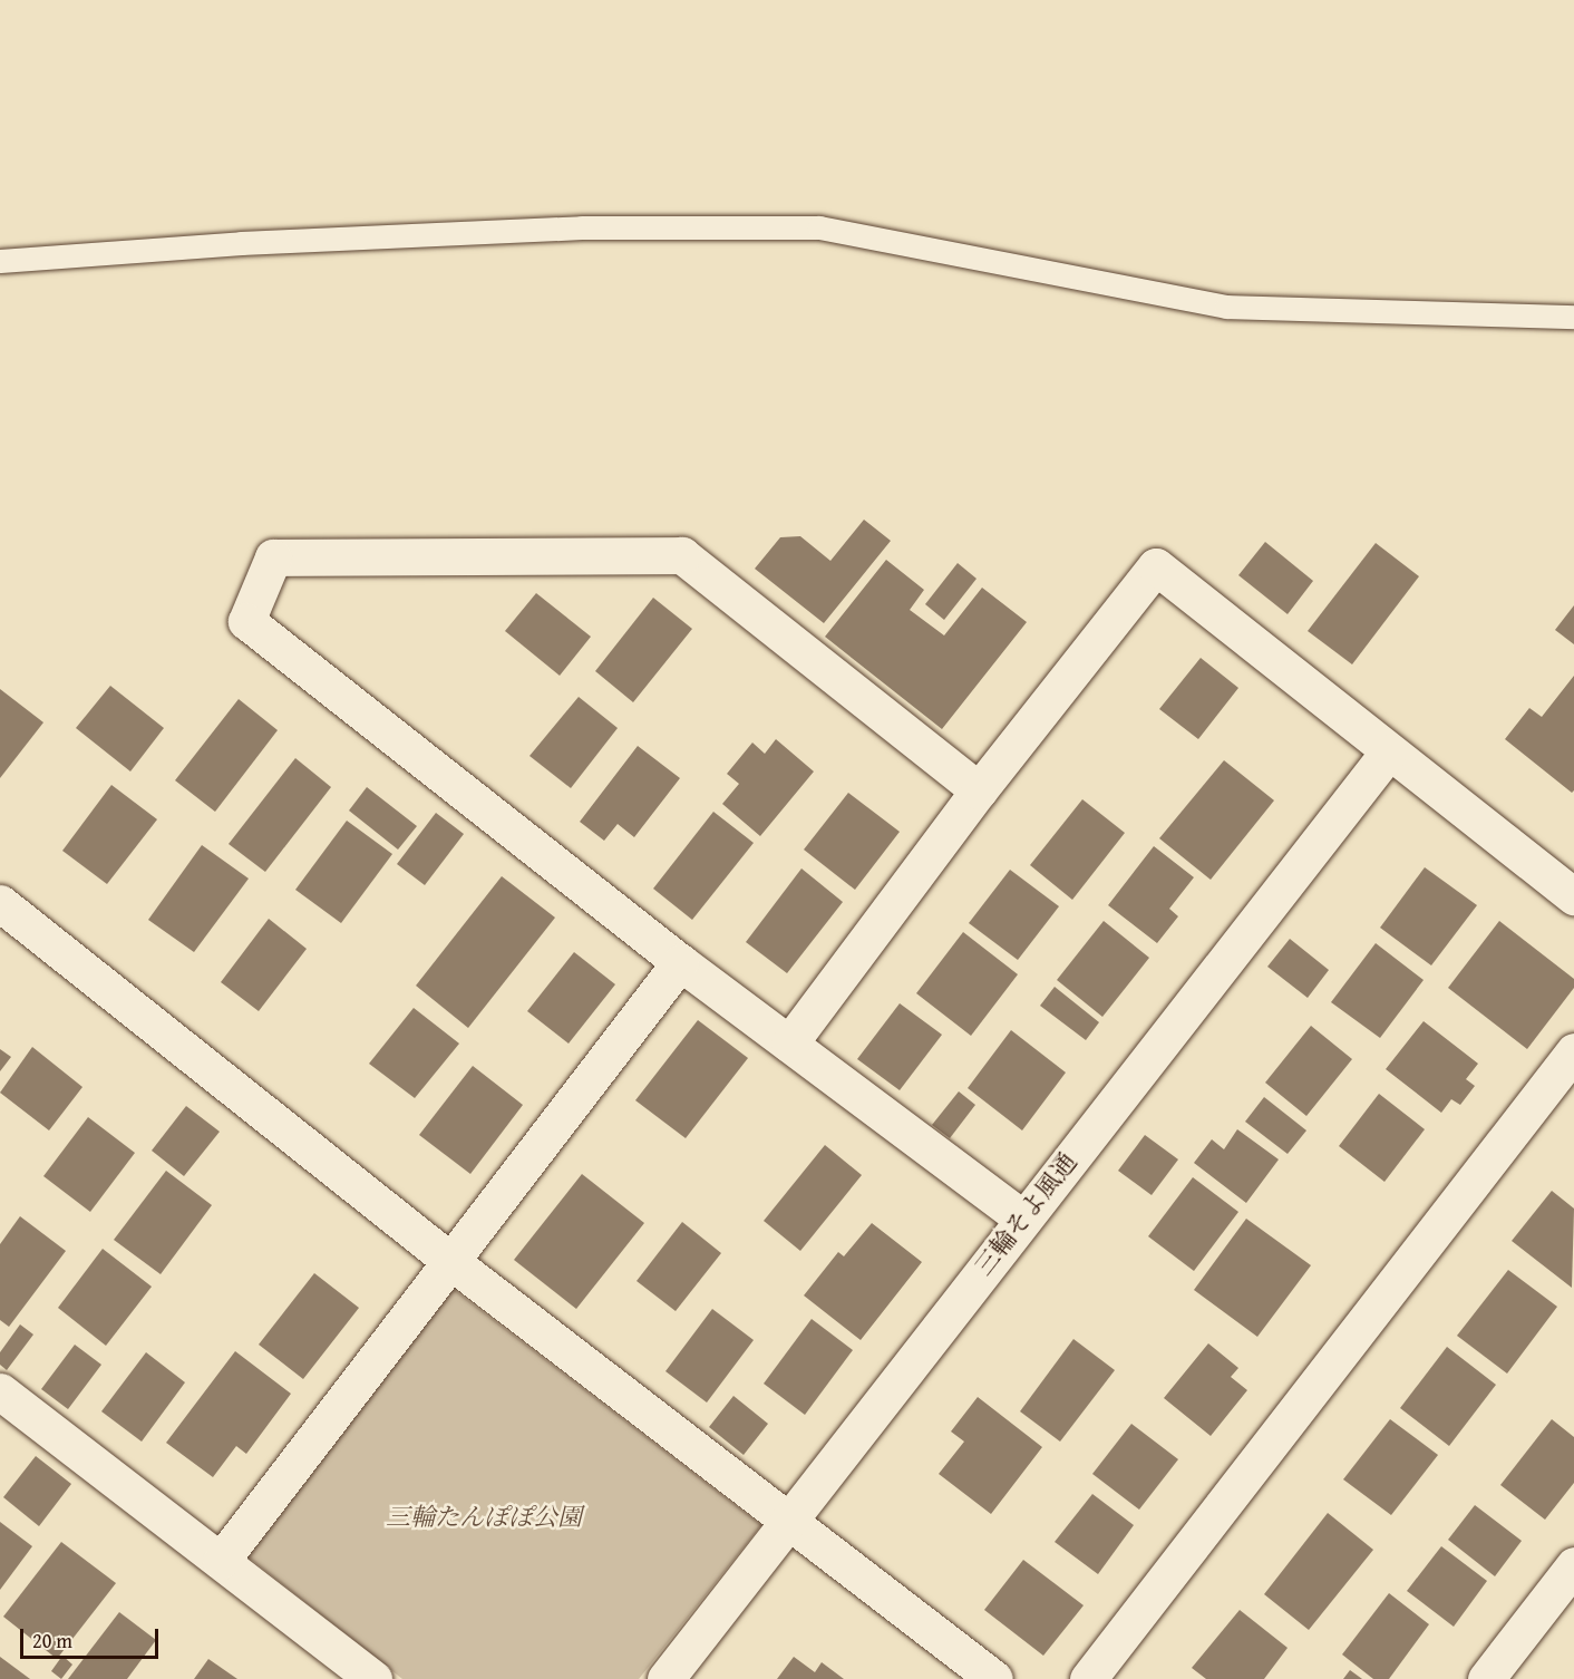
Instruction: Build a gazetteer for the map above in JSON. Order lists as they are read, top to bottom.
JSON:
{
  "streets": {
    "street": ["三輪そよ風通"]
  },
  "parks": ["三輪たんぽぽ公園"],
  "scale_bar": "20 m"
}
